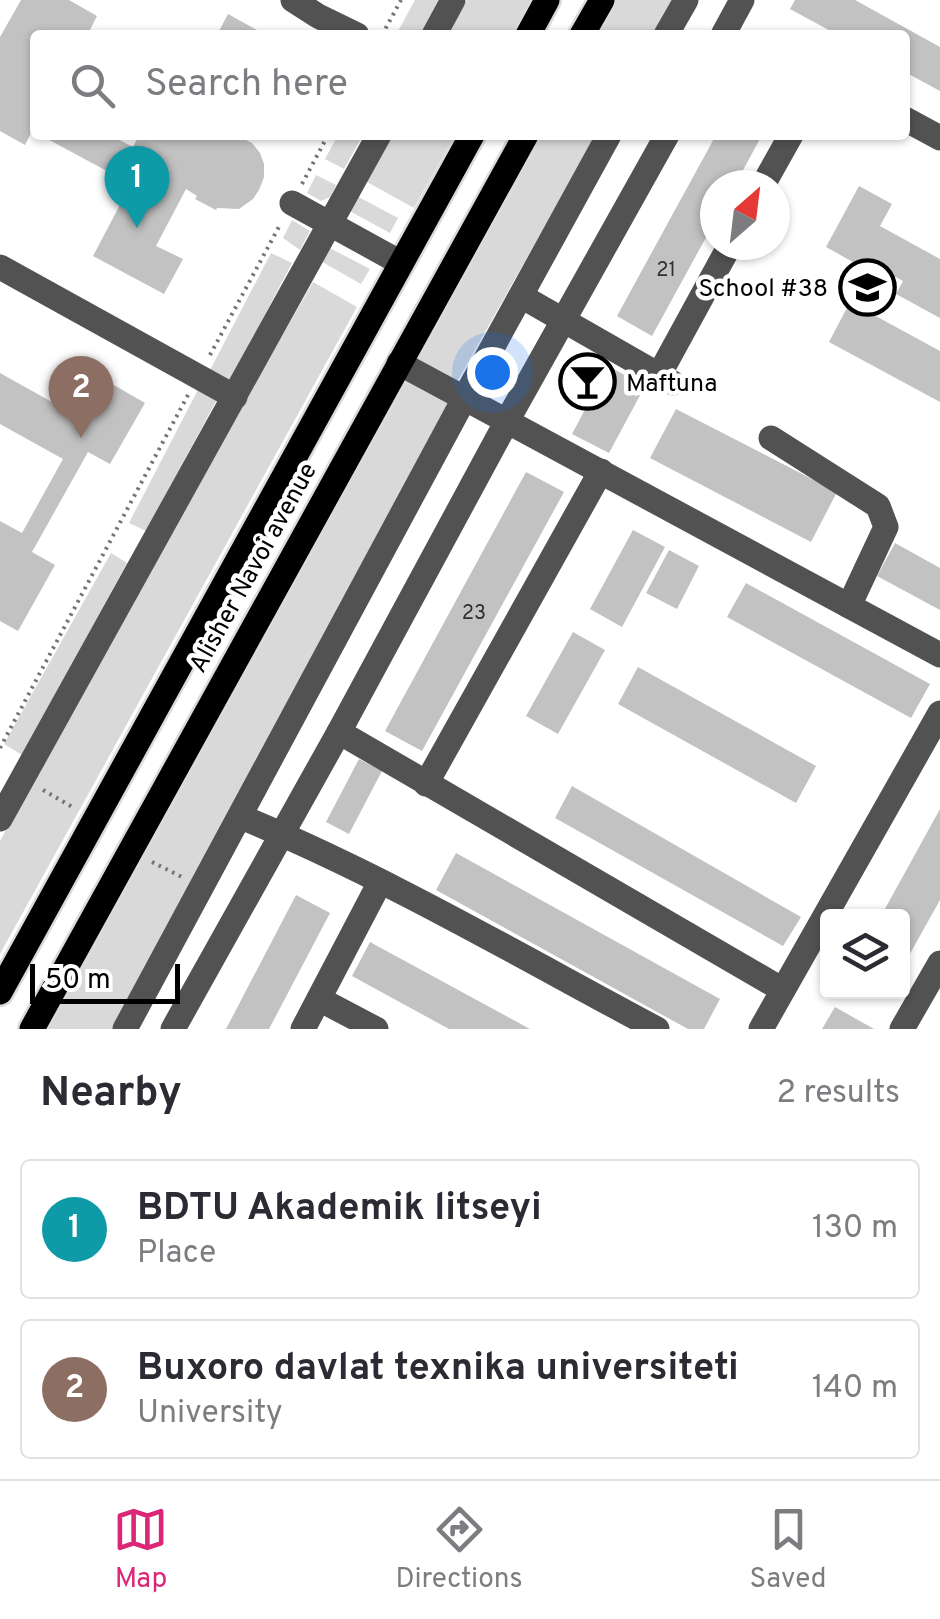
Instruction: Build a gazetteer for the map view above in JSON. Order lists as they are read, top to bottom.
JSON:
{
  "streets": {
    "main road": ["Alisher Navoi avenue"]
  },
  "places": {
    "school or university": ["School #38"],
    "bar": ["Maftuna"]
  },
  "house_numbers": ["21", "23"],
  "scale_bar": "50 m",
  "north": "top right",
  "page": {
    "search": "Search here",
    "pins": ["1", "2"],
    "scale": "50 m",
    "heading": ["Nearby", "2 results"],
    "list": [
      {
        "mark": "1",
        "name": "BDTU Akademik litseyi",
        "note": "Place",
        "value": "130 m"
      },
      {
        "mark": "2",
        "name": "Buxoro davlat texnika universiteti",
        "note": "University",
        "value": "140 m"
      }
    ],
    "nav": ["Map", "Directions", "Saved"]
  }
}
